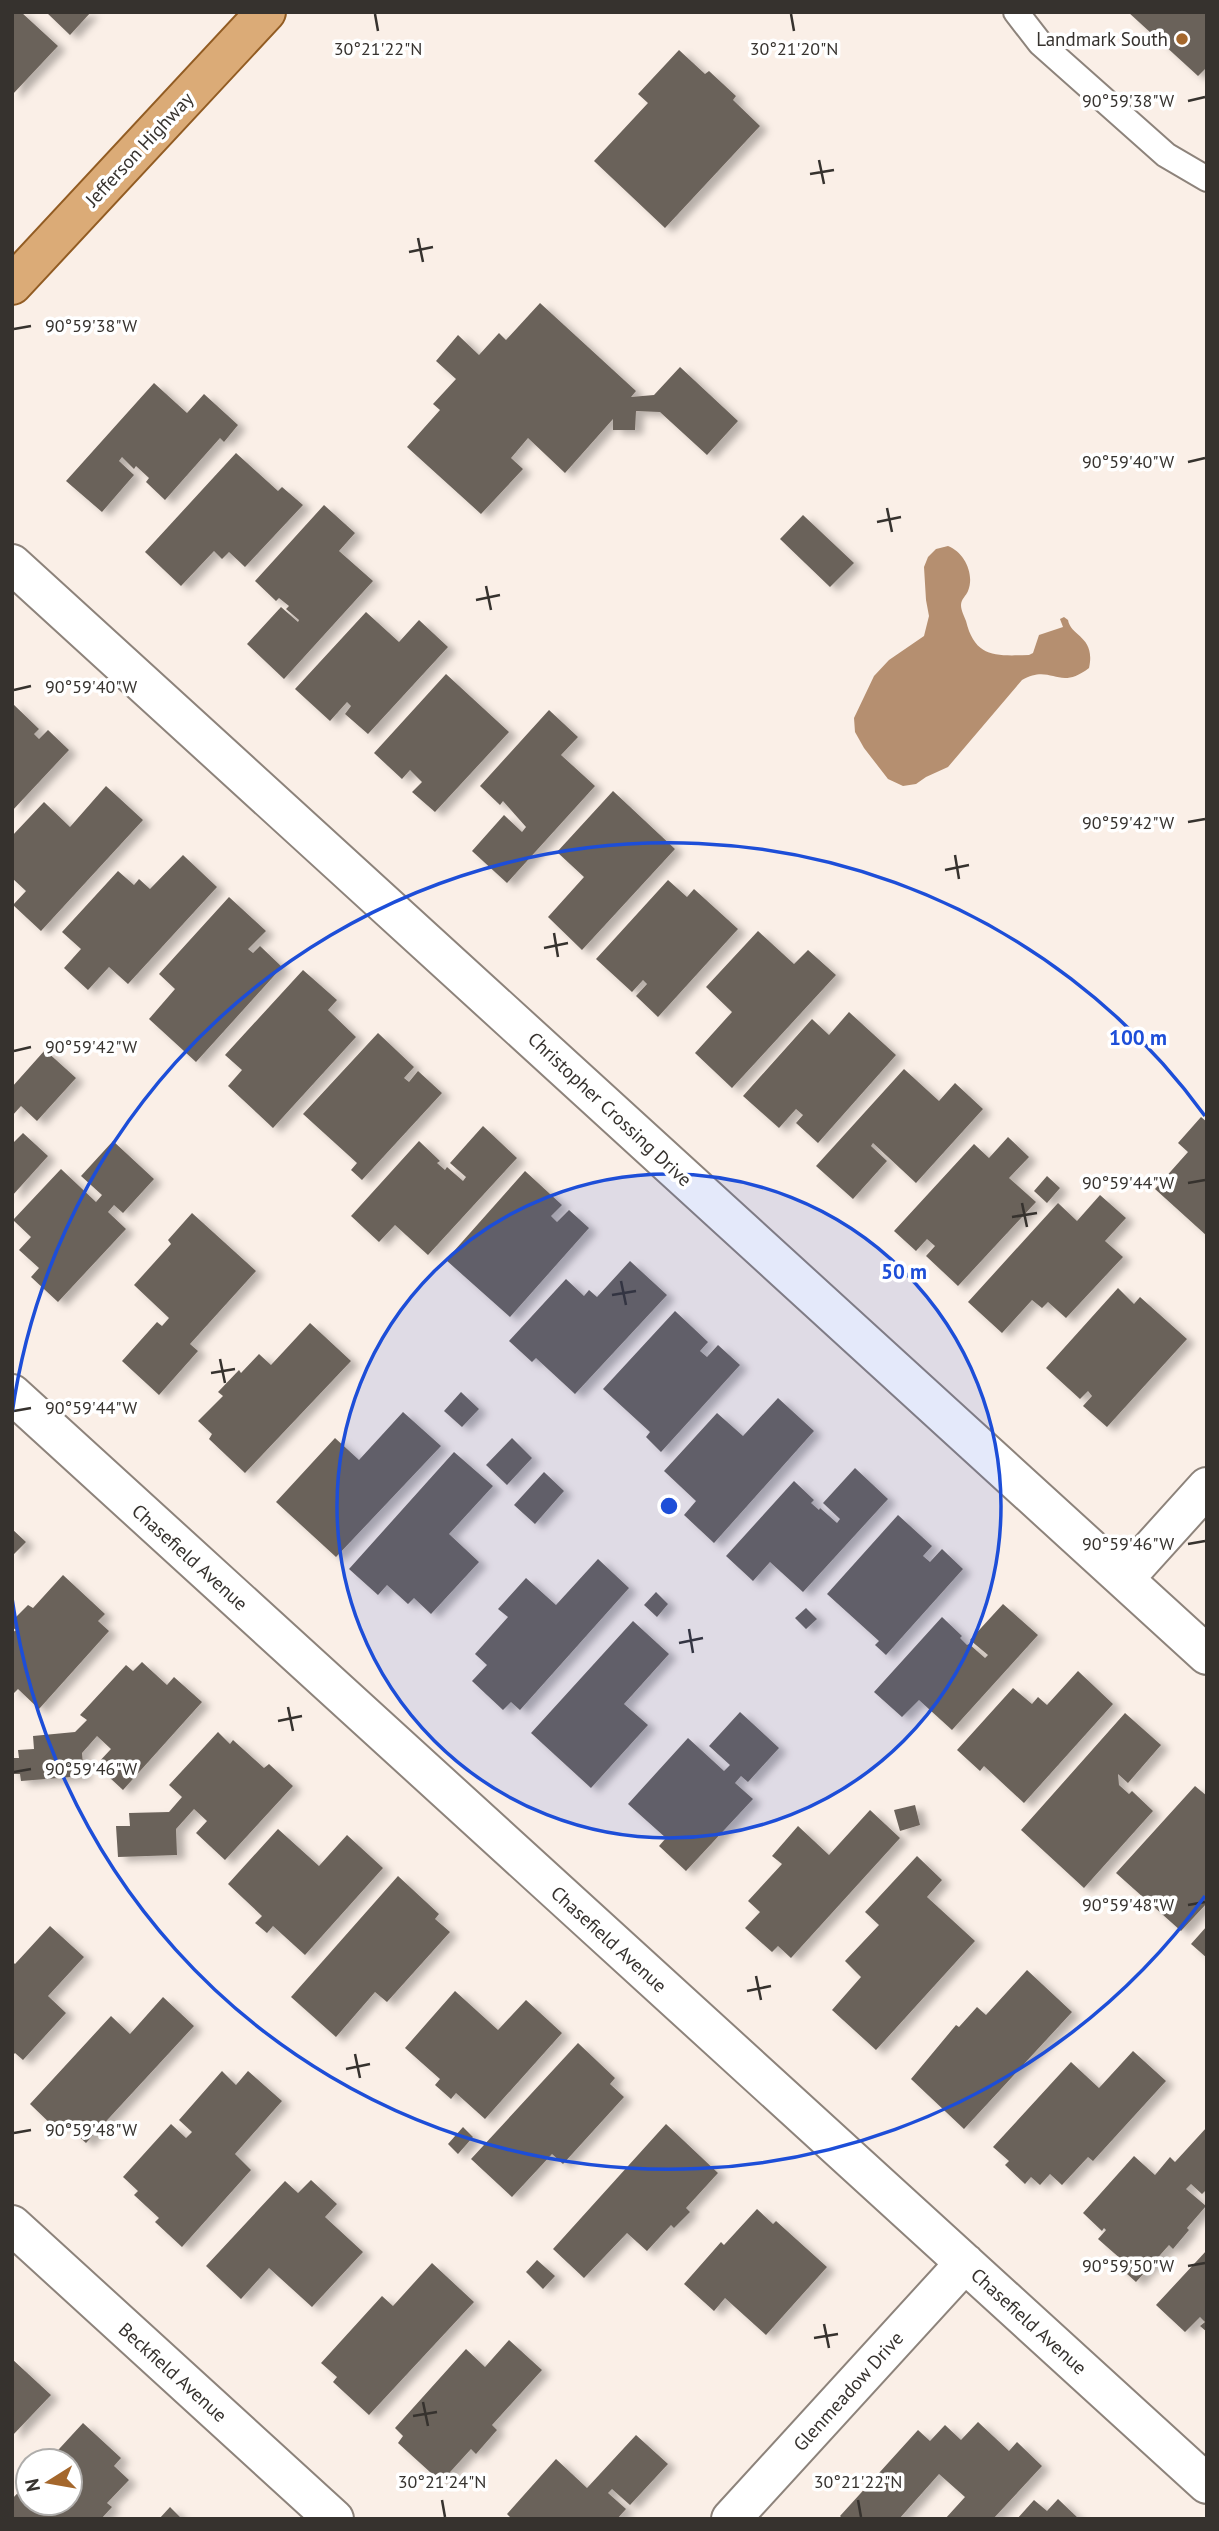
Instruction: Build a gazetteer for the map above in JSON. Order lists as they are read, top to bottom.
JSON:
{
  "streets": {
    "main road": ["Jefferson Highway"],
    "street": [
      "Christopher Crossing Drive",
      "Chasefield Avenue",
      "Beckfield Avenue",
      "Glenmeadow Drive"
    ]
  },
  "crossings": [
    ["Chasefield Avenue", "Glenmeadow Drive"]
  ],
  "places": ["Landmark South"],
  "north": "left",
  "coordinates": [
    "30°21'22\"N",
    "30°21'20\"N",
    "90°59'38\"W",
    "90°59'40\"W",
    "90°59'42\"W",
    "90°59'44\"W",
    "90°59'46\"W",
    "90°59'48\"W",
    "90°59'50\"W",
    "30°21'24\"N"
  ],
  "rings": ["100 m", "50 m"]
}
